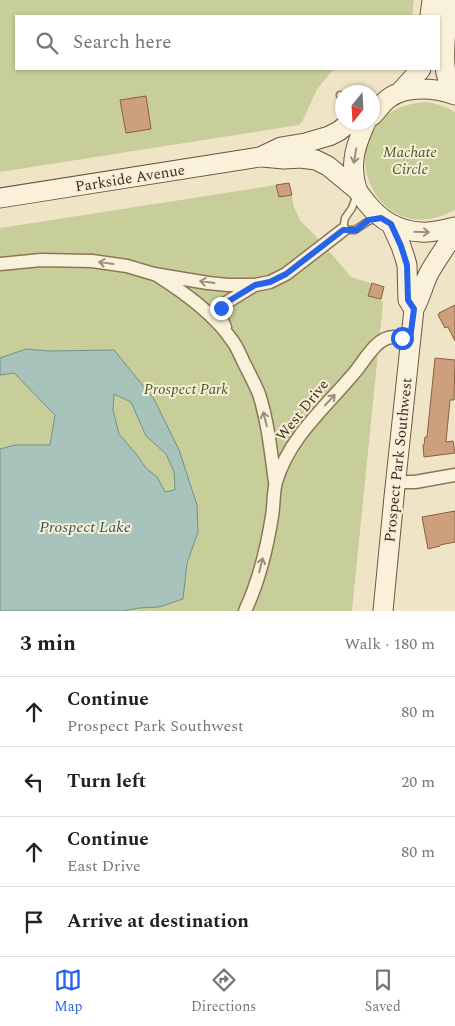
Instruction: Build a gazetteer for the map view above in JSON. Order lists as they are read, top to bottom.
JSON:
{
  "streets": {
    "main road": ["Parkside Avenue", "Prospect Park Southwest"],
    "street": ["West Drive"]
  },
  "crossings": [
    ["Parkside Avenue", "Prospect Park Southwest"],
    ["West Drive", "Prospect Park Southwest"]
  ],
  "one_way": ["West Drive"],
  "water": ["Prospect Lake"],
  "parks": ["Machate Circle", "Prospect Park"],
  "north": "bottom",
  "page": {
    "search": "Search here",
    "heading": ["3 min", "Walk · 180 m"],
    "list": [
      ["Continue", "Prospect Park Southwest", "80 m"],
      ["Turn left", "20 m"],
      ["Continue", "East Drive", "80 m"],
      "Arrive at destination"
    ],
    "nav": ["Map", "Directions", "Saved"]
  }
}
